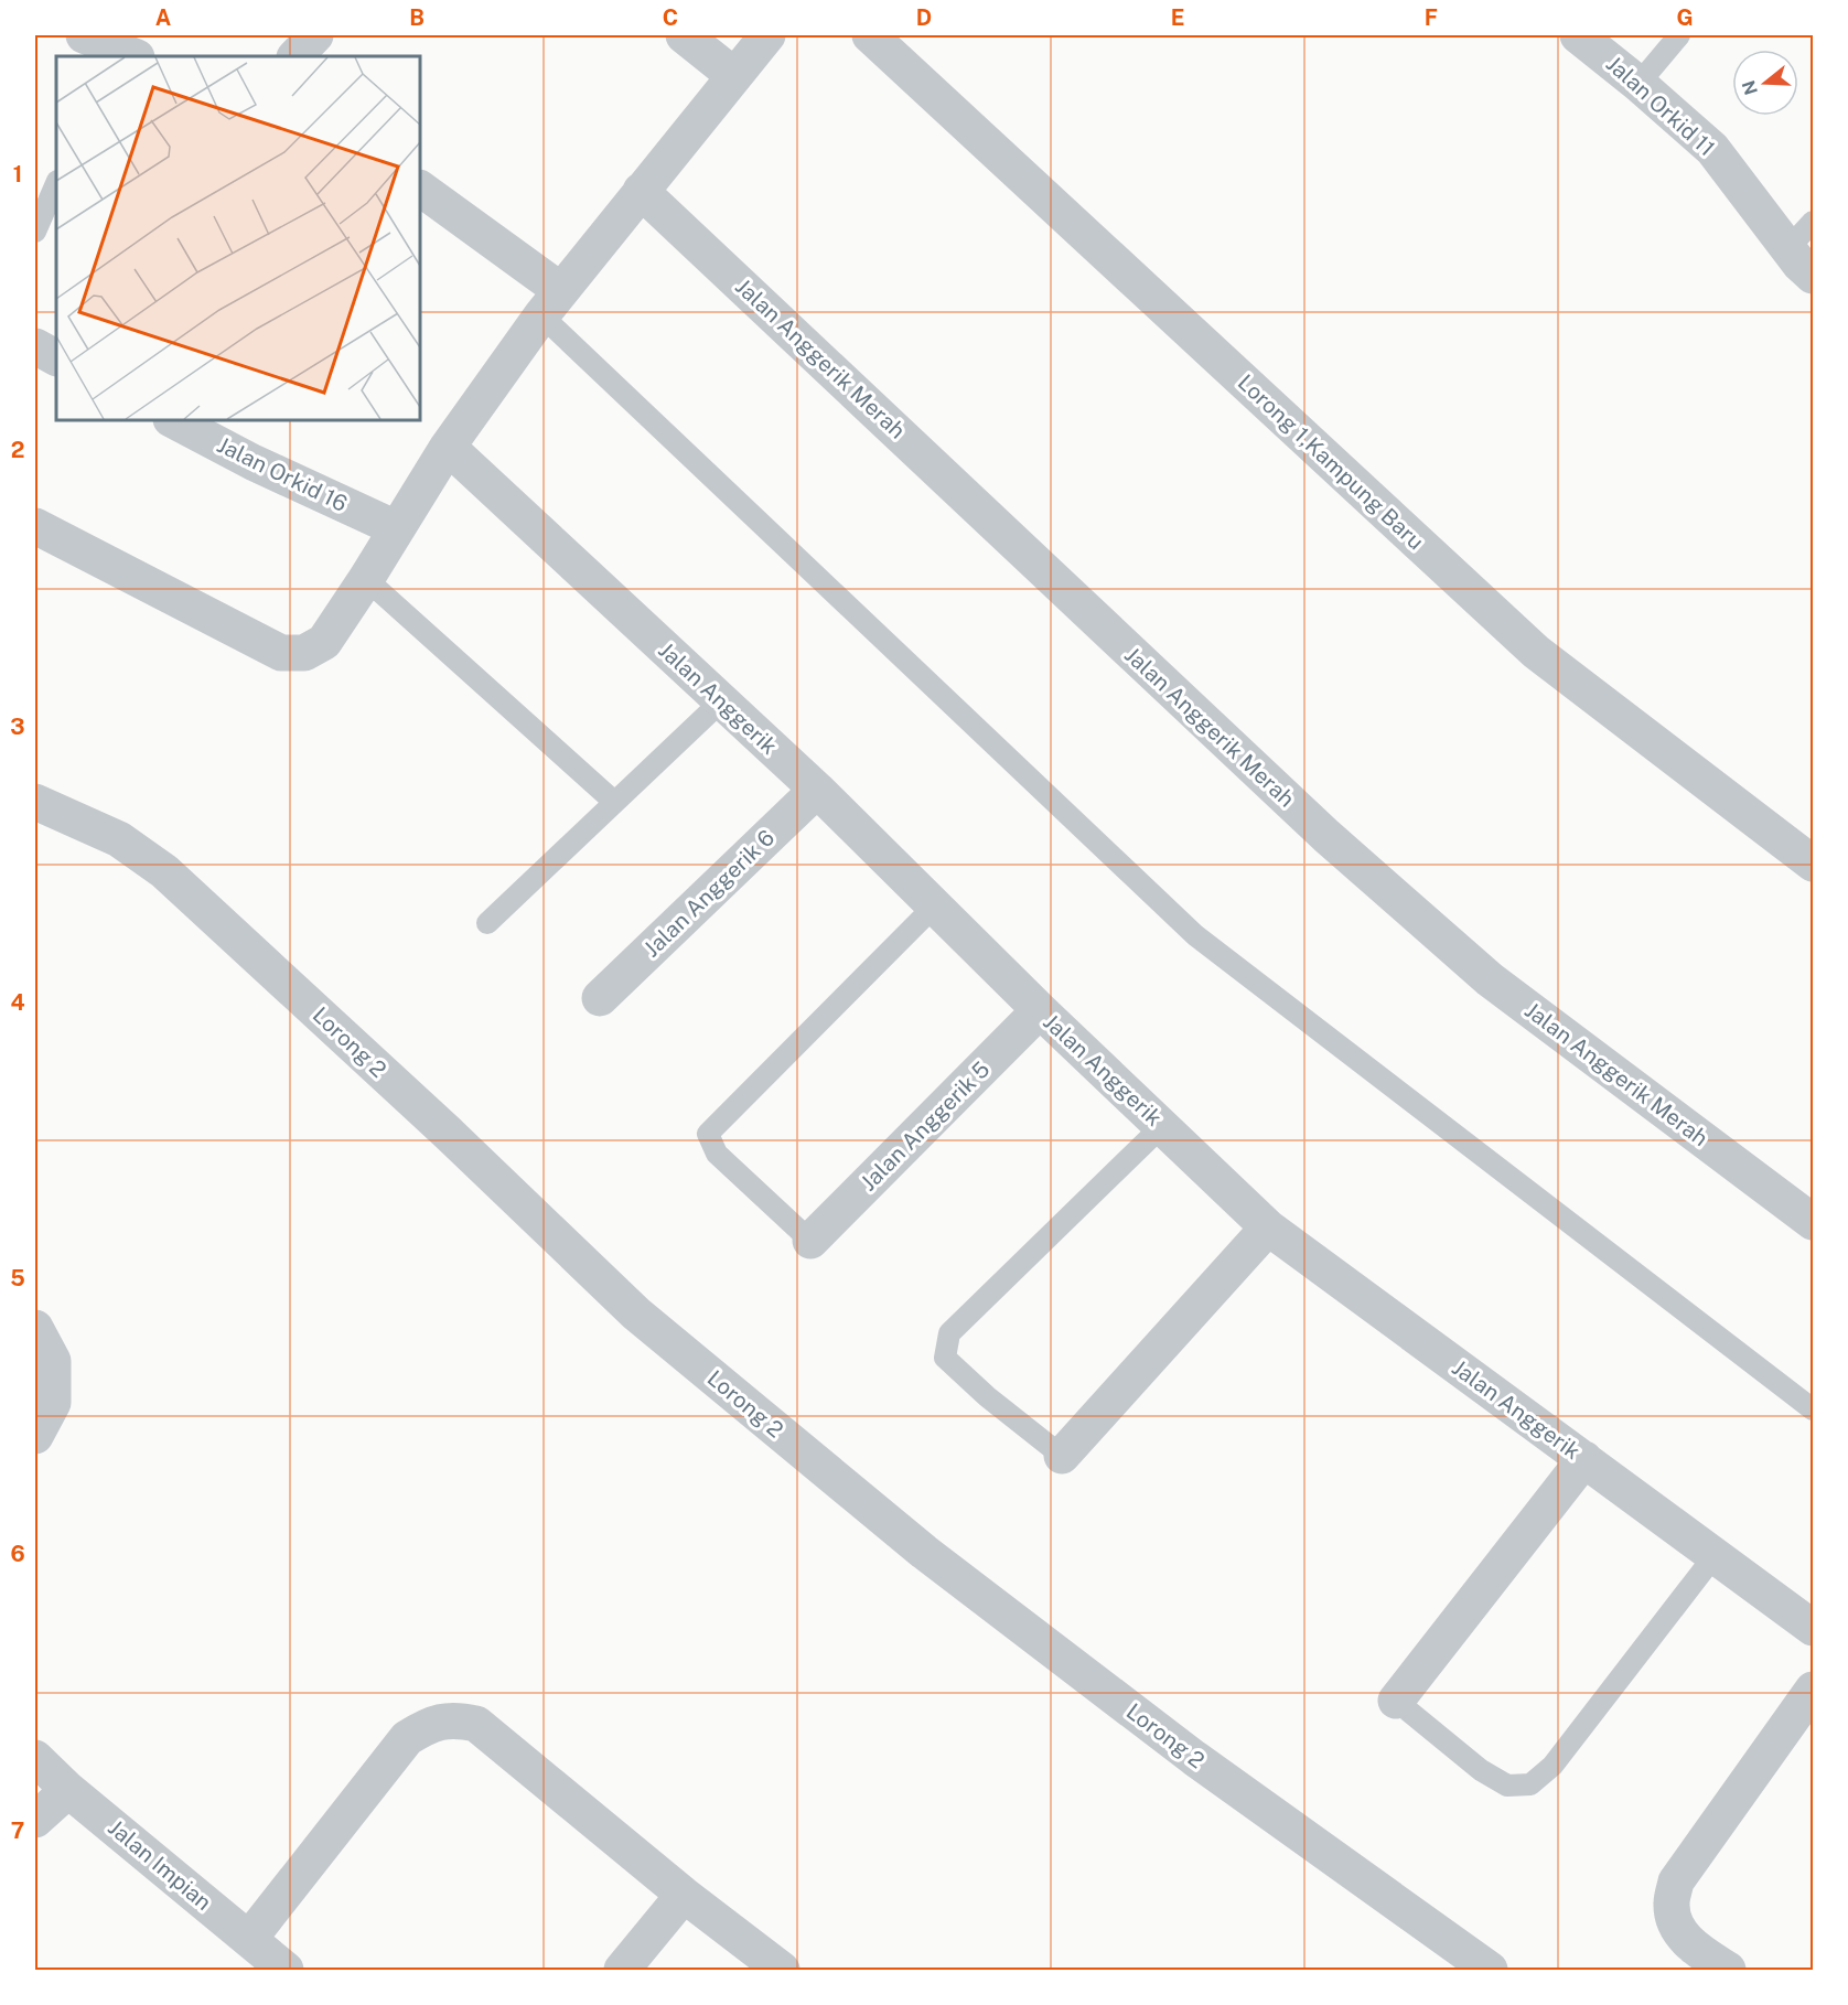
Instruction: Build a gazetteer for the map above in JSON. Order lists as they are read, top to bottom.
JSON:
{
  "streets": {
    "street": [
      "Jalan Orkid 11",
      "Jalan Anggerik Merah",
      "Lorong 1,Kampung Baru",
      "Jalan Orkid 16",
      "Jalan Anggerik",
      "Jalan Anggerik 6",
      "Lorong 2",
      "Jalan Anggerik 5",
      "Jalan Impian"
    ]
  },
  "crossings": [
    ["Jalan Anggerik", "Jalan Anggerik 6"],
    ["Jalan Anggerik", "Jalan Anggerik 5"]
  ],
  "north": "left",
  "grid": {
    "columns": [
      "A",
      "B",
      "C",
      "D",
      "E",
      "F",
      "G"
    ],
    "rows": [
      "1",
      "2",
      "3",
      "4",
      "5",
      "6",
      "7"
    ]
  }
}
